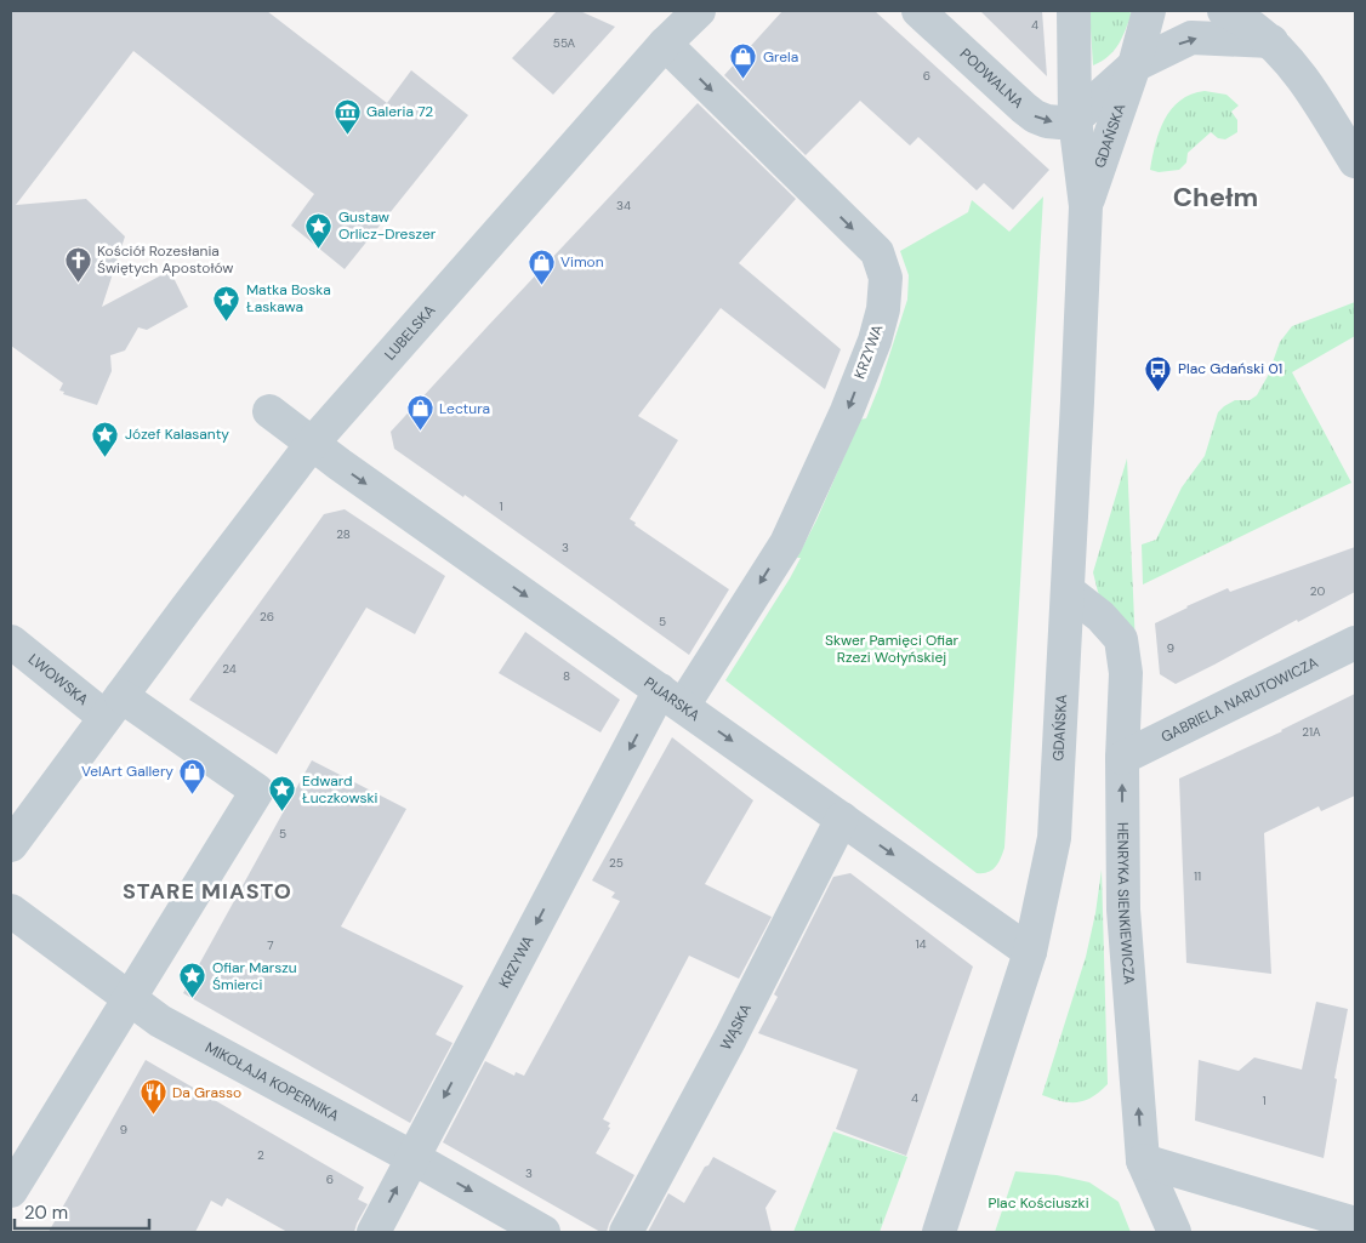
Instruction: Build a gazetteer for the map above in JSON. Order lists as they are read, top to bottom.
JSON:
{
  "streets": {
    "street": [
      "PODWALNA",
      "GDAŃSKA",
      "LUBELSKA",
      "KRZYWA",
      "LWOWSKA",
      "PIJARSKA",
      "GABRIELA NARUTOWICZA",
      "HENRYKA SIENKIEWICZA",
      "WĄSKA",
      "MIKOŁAJA KOPERNIKA"
    ]
  },
  "crossings": [
    ["PODWALNA", "GDAŃSKA"],
    ["GDAŃSKA", "PIJARSKA"],
    ["GDAŃSKA", "HENRYKA SIENKIEWICZA"],
    ["LUBELSKA", "KRZYWA"],
    ["LUBELSKA", "LWOWSKA"],
    ["LUBELSKA", "PIJARSKA"],
    ["KRZYWA", "PIJARSKA"],
    ["KRZYWA", "MIKOŁAJA KOPERNIKA"],
    ["LWOWSKA", "MIKOŁAJA KOPERNIKA"],
    ["PIJARSKA", "WĄSKA"],
    ["GABRIELA NARUTOWICZA", "HENRYKA SIENKIEWICZA"]
  ],
  "one_way": ["PODWALNA", "PIJARSKA", "HENRYKA SIENKIEWICZA"],
  "districts": ["Chełm", "STARE MIASTO"],
  "parks": ["Skwer Pamięci Ofiar Rzezi Wołyńskiej", "Plac Kościuszki"],
  "places": {
    "shop": [
      "Grela",
      "Vimon",
      "Lectura",
      "VelArt Gallery"
    ],
    "museum": ["Galeria 72"],
    "place": [
      "Gustaw Orlicz-Dreszer",
      "Matka Boska Łaskawa",
      "Józef Kalasanty",
      "Edward Łuczkowski",
      "Ofiar Marszu Śmierci"
    ],
    "church": ["Kościół Rozesłania Świętych Apostołów"],
    "bus stop": ["Plac Gdański 01"],
    "restaurant": ["Da Grasso"]
  },
  "house_numbers": [
    "4",
    "55A",
    "6",
    "34",
    "1",
    "28",
    "3",
    "20",
    "26",
    "5",
    "9",
    "24",
    "8",
    "21A",
    "5",
    "25",
    "11",
    "14",
    "7",
    "4",
    "1",
    "9",
    "2",
    "3",
    "6"
  ],
  "scale_bar": "20 m"
}
